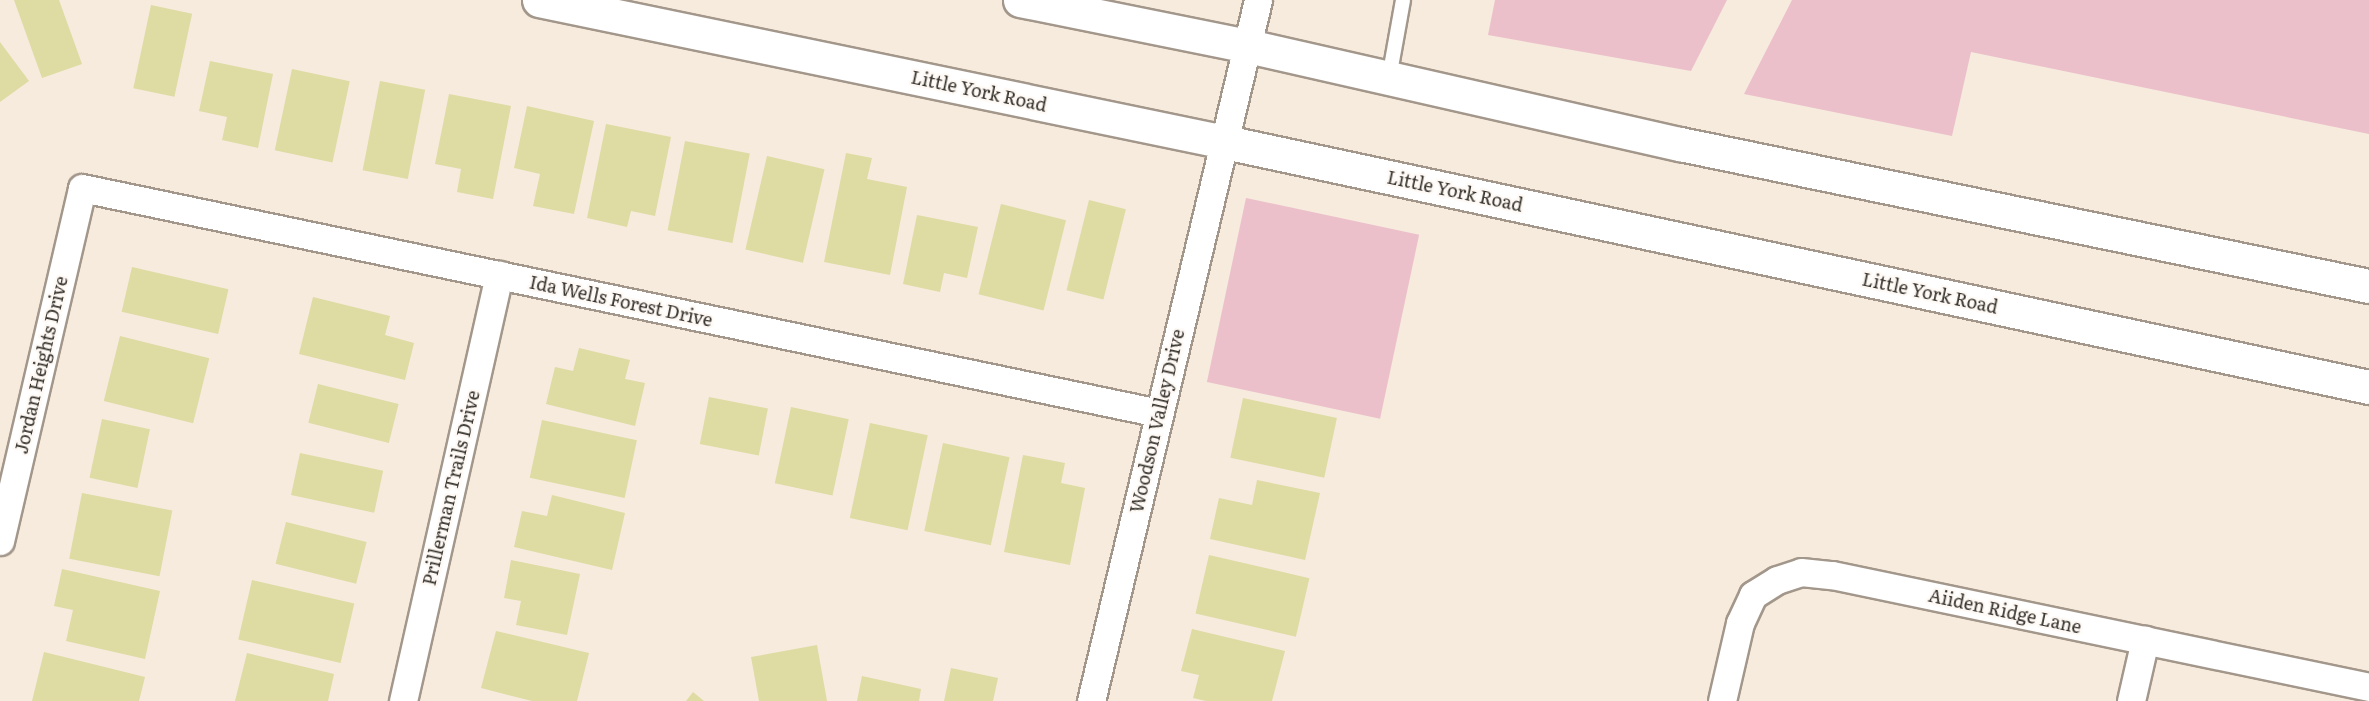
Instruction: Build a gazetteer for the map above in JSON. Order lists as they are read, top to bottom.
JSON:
{
  "streets": {
    "main road": ["Little York Road"],
    "street": [
      "Ida Wells Forest Drive",
      "Jordan Heights Drive",
      "Woodson Valley Drive",
      "Prillerman Trails Drive",
      "Aiiden Ridge Lane"
    ]
  },
  "crossings": [
    ["Little York Road", "Woodson Valley Drive"],
    ["Ida Wells Forest Drive", "Jordan Heights Drive"],
    ["Ida Wells Forest Drive", "Woodson Valley Drive"],
    ["Ida Wells Forest Drive", "Prillerman Trails Drive"]
  ]
}
